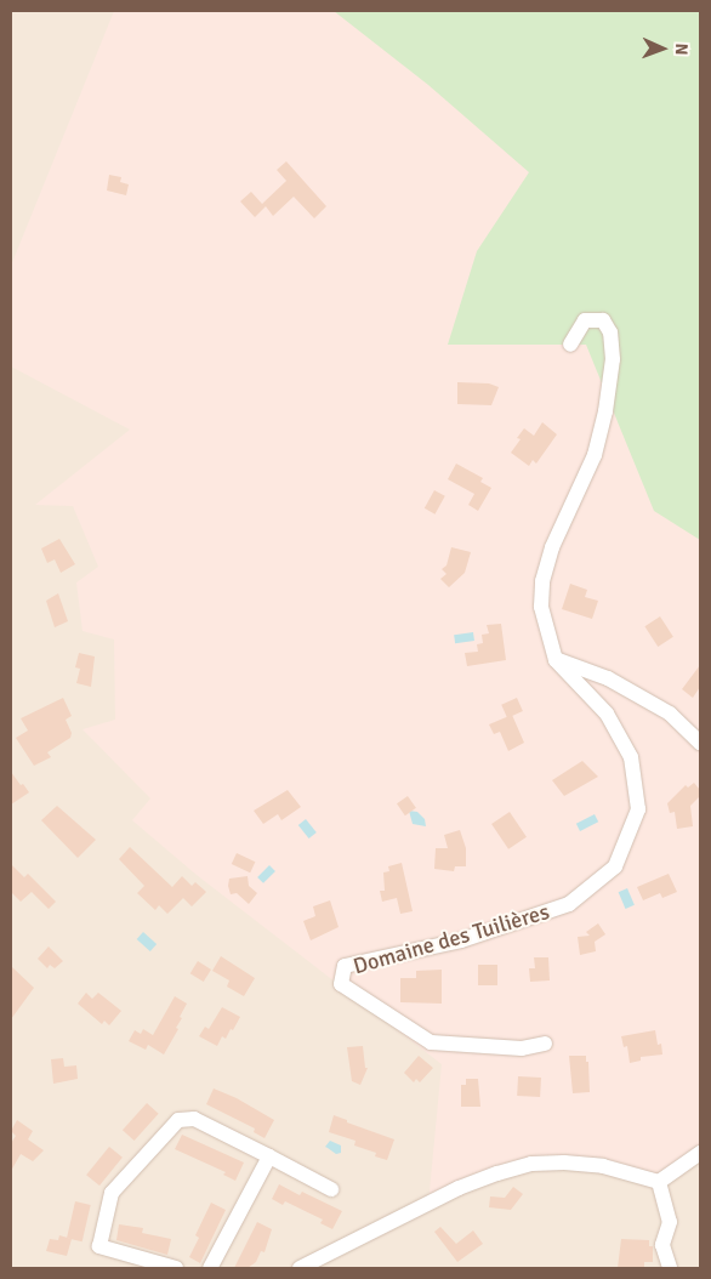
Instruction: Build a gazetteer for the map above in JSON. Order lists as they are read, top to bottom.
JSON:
{
  "streets": {
    "street": ["Domaine des Tuilières"]
  },
  "north": "right"
}
